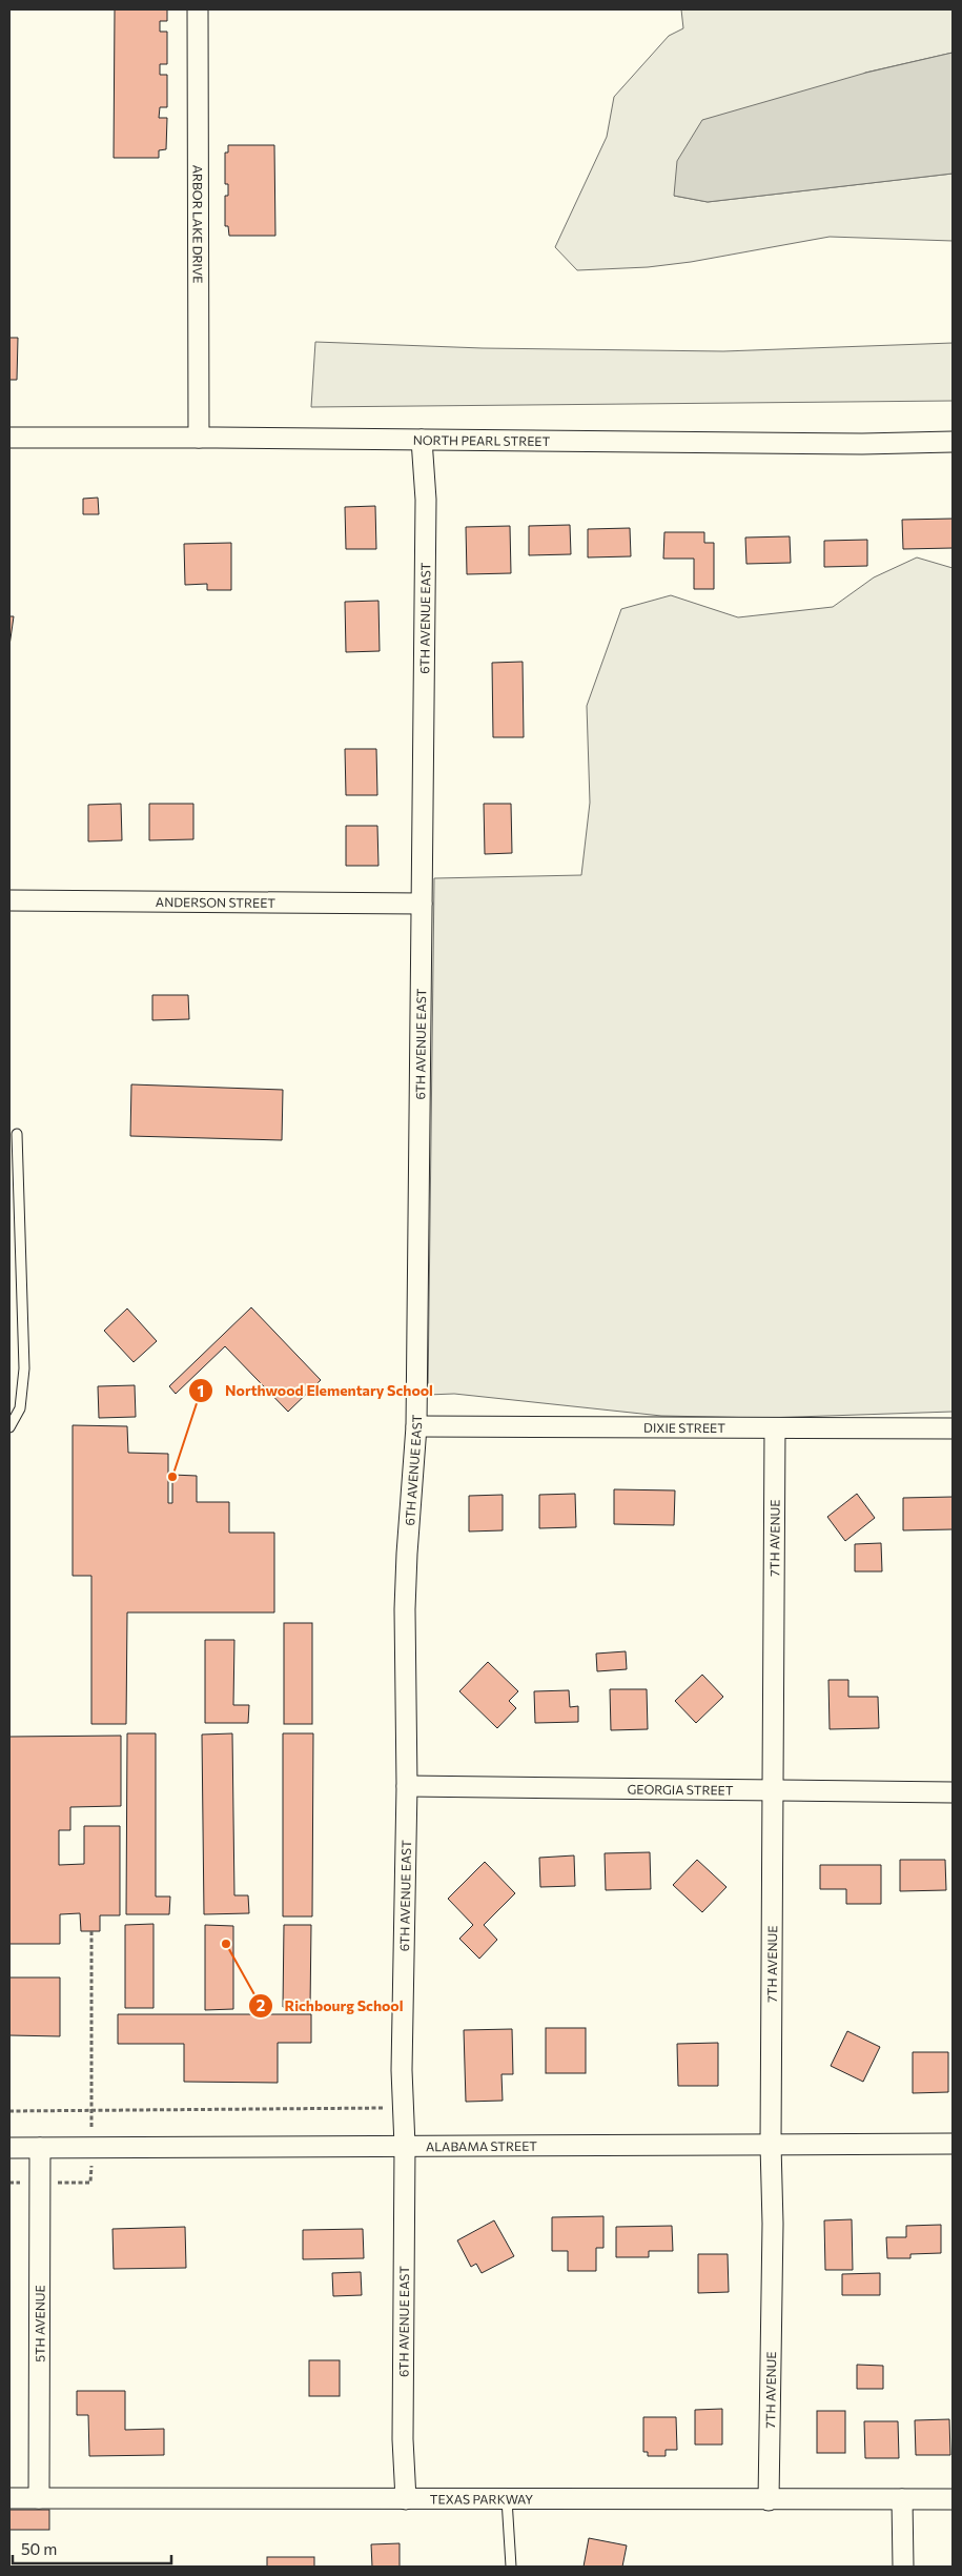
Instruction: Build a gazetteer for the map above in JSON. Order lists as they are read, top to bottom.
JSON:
{
  "streets": {
    "street": [
      "ARBOR LAKE DRIVE",
      "NORTH PEARL STREET",
      "6TH AVENUE EAST",
      "ANDERSON STREET",
      "DIXIE STREET",
      "7TH AVENUE",
      "GEORGIA STREET",
      "ALABAMA STREET",
      "5TH AVENUE",
      "TEXAS PARKWAY"
    ]
  },
  "crossings": [
    ["ARBOR LAKE DRIVE", "NORTH PEARL STREET"],
    ["NORTH PEARL STREET", "6TH AVENUE EAST"],
    ["6TH AVENUE EAST", "ANDERSON STREET"],
    ["6TH AVENUE EAST", "DIXIE STREET"],
    ["6TH AVENUE EAST", "GEORGIA STREET"],
    ["6TH AVENUE EAST", "ALABAMA STREET"],
    ["6TH AVENUE EAST", "TEXAS PARKWAY"],
    ["DIXIE STREET", "7TH AVENUE"],
    ["7TH AVENUE", "GEORGIA STREET"],
    ["7TH AVENUE", "ALABAMA STREET"],
    ["7TH AVENUE", "TEXAS PARKWAY"],
    ["ALABAMA STREET", "5TH AVENUE"],
    ["5TH AVENUE", "TEXAS PARKWAY"]
  ],
  "places": ["Northwood Elementary School", "Richbourg School"],
  "scale_bar": "50 m"
}
